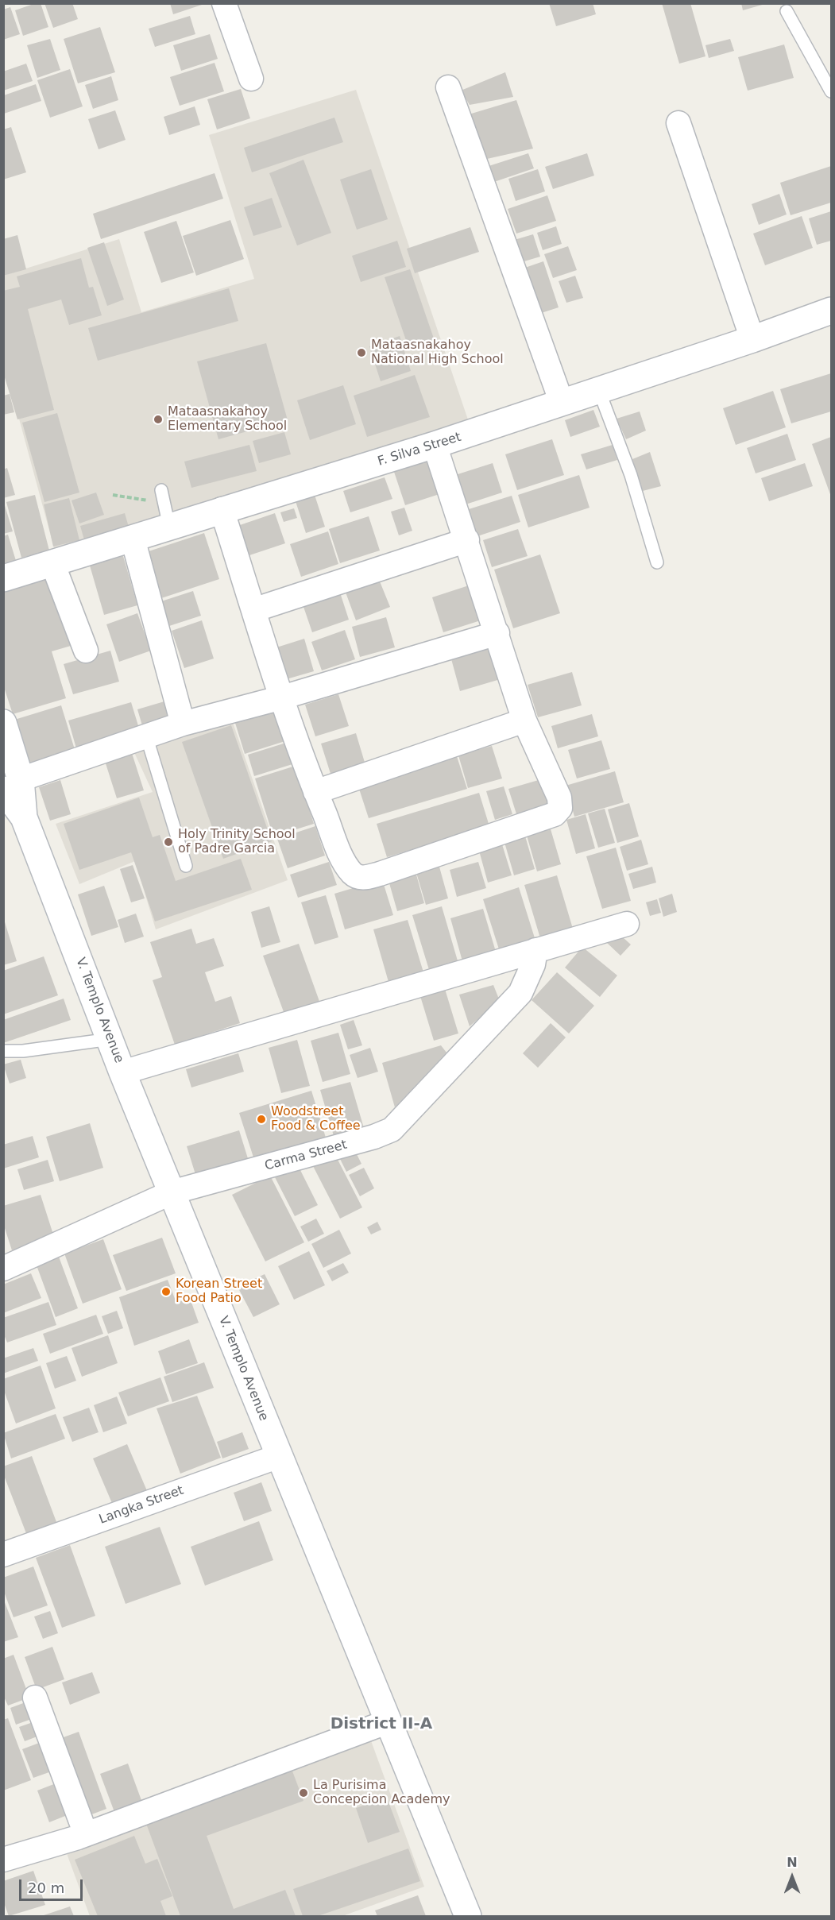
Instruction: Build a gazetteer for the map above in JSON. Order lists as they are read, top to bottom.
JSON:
{
  "streets": {
    "main road": ["F. Silva Street", "V. Templo Avenue"],
    "street": ["Carma Street", "Langka Street"]
  },
  "crossings": [
    ["V. Templo Avenue", "Carma Street"],
    ["V. Templo Avenue", "Langka Street"]
  ],
  "districts": ["District II-A"],
  "places": [
    "Mataasnakahoy National High School",
    "Mataasnakahoy Elementary School",
    "Holy Trinity School of Padre Garcia",
    "Woodstreet Food & Coffee",
    "Korean Street Food Patio",
    "La Purisima Concepcion Academy"
  ],
  "scale_bar": "20 m",
  "north": "top"
}
